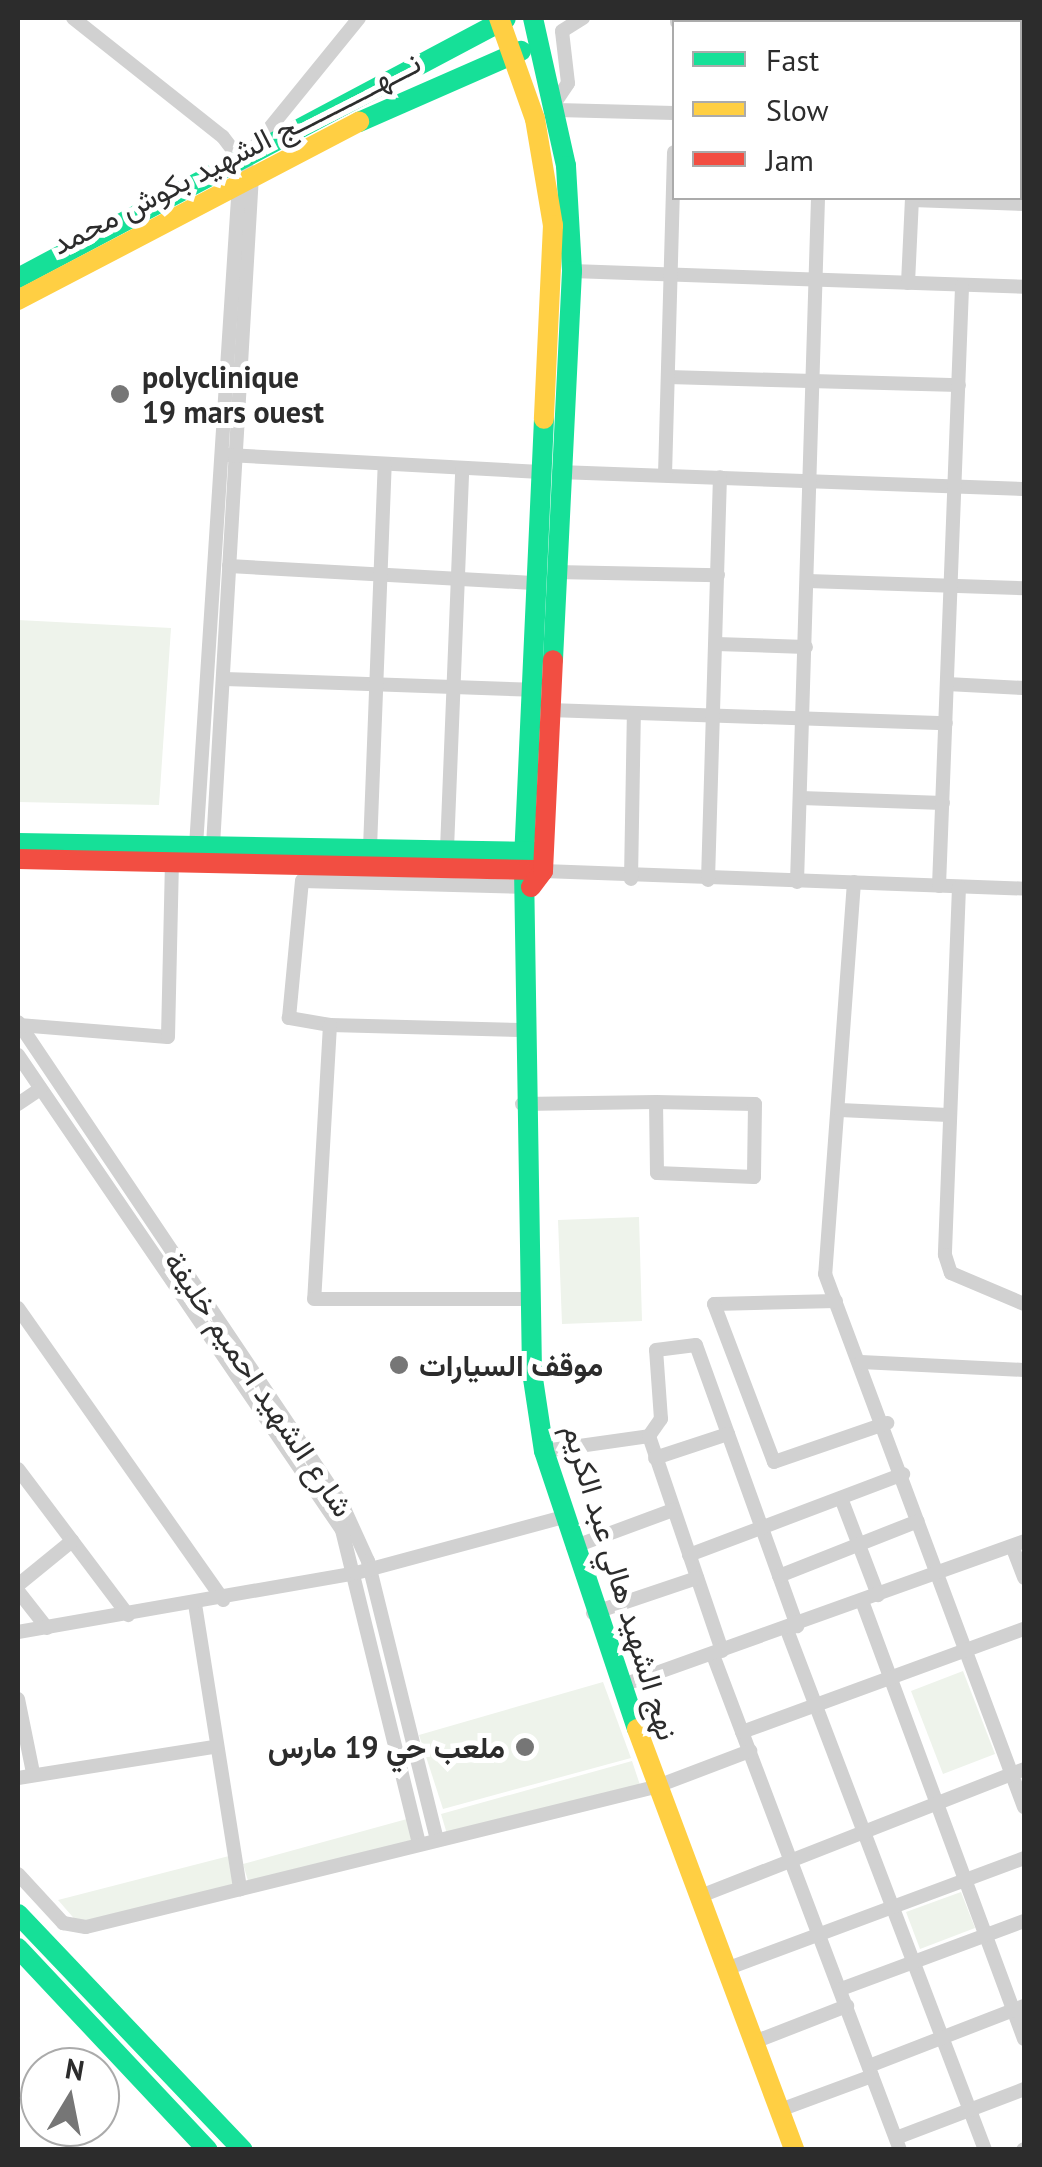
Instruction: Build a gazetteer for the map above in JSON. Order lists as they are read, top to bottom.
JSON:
{
  "streets": {
    "main road": ["نـــهـــــــــــج الشهيد بكوش محمد", "نهج الشهيد هالي عبد الكريم"],
    "street": ["شارع الشهيد احميم خليفة"]
  },
  "places": ["polyclinique 19 mars ouest", "موقف السيارات", "ملعب حي 19 مارس"],
  "legend": ["Fast", "Slow", "Jam"],
  "north": "top"
}
